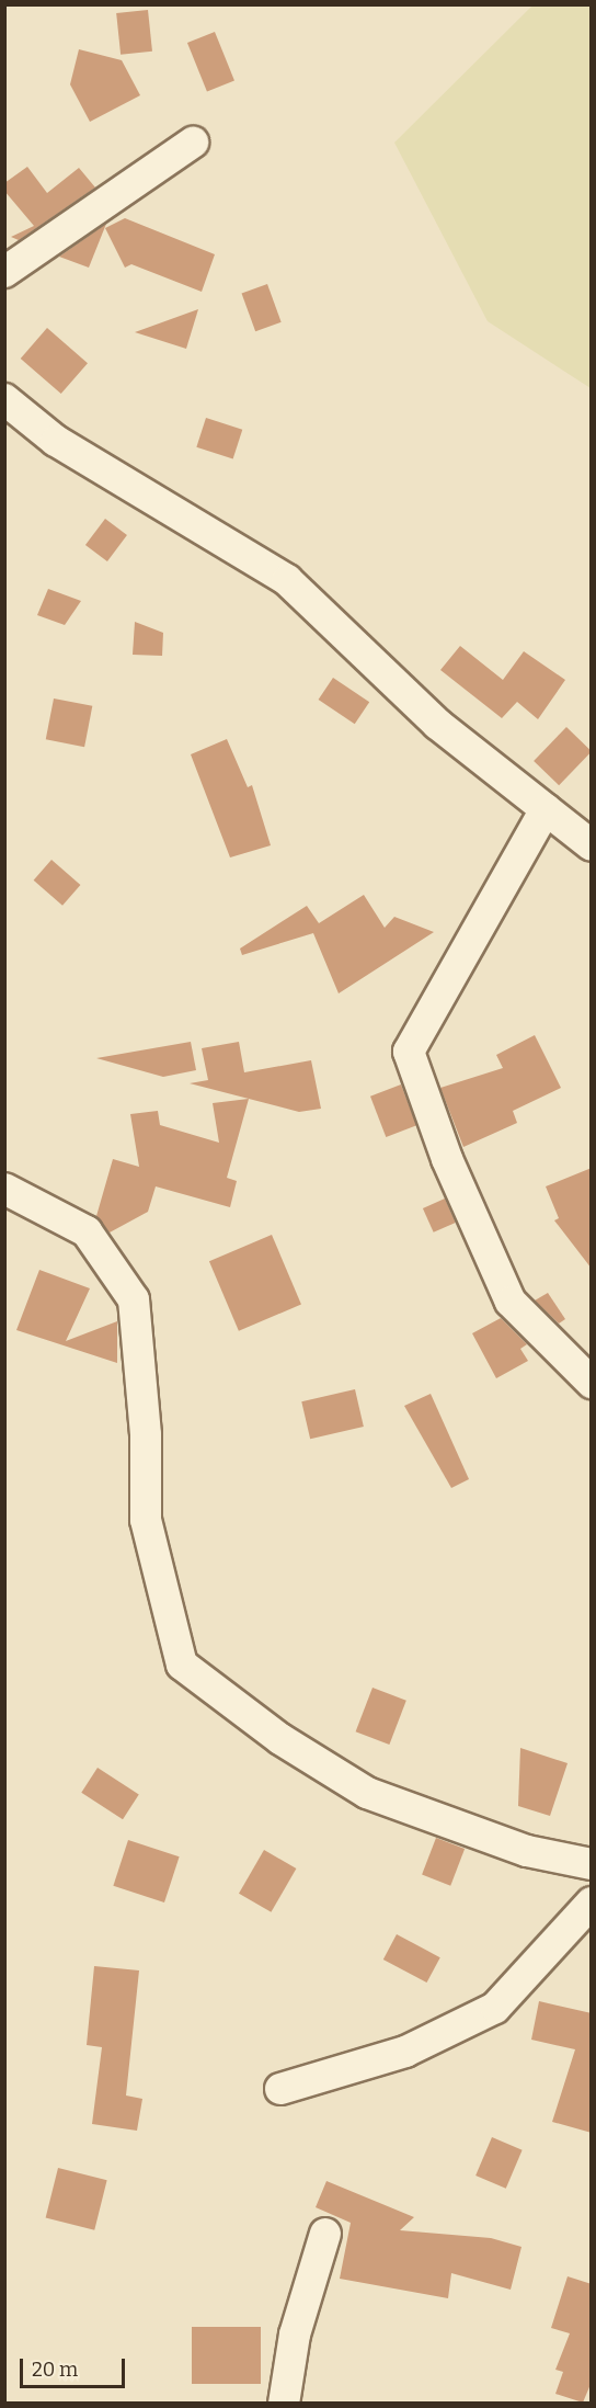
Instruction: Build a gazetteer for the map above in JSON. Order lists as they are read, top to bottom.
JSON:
{
  "scale_bar": "20 m"
}
